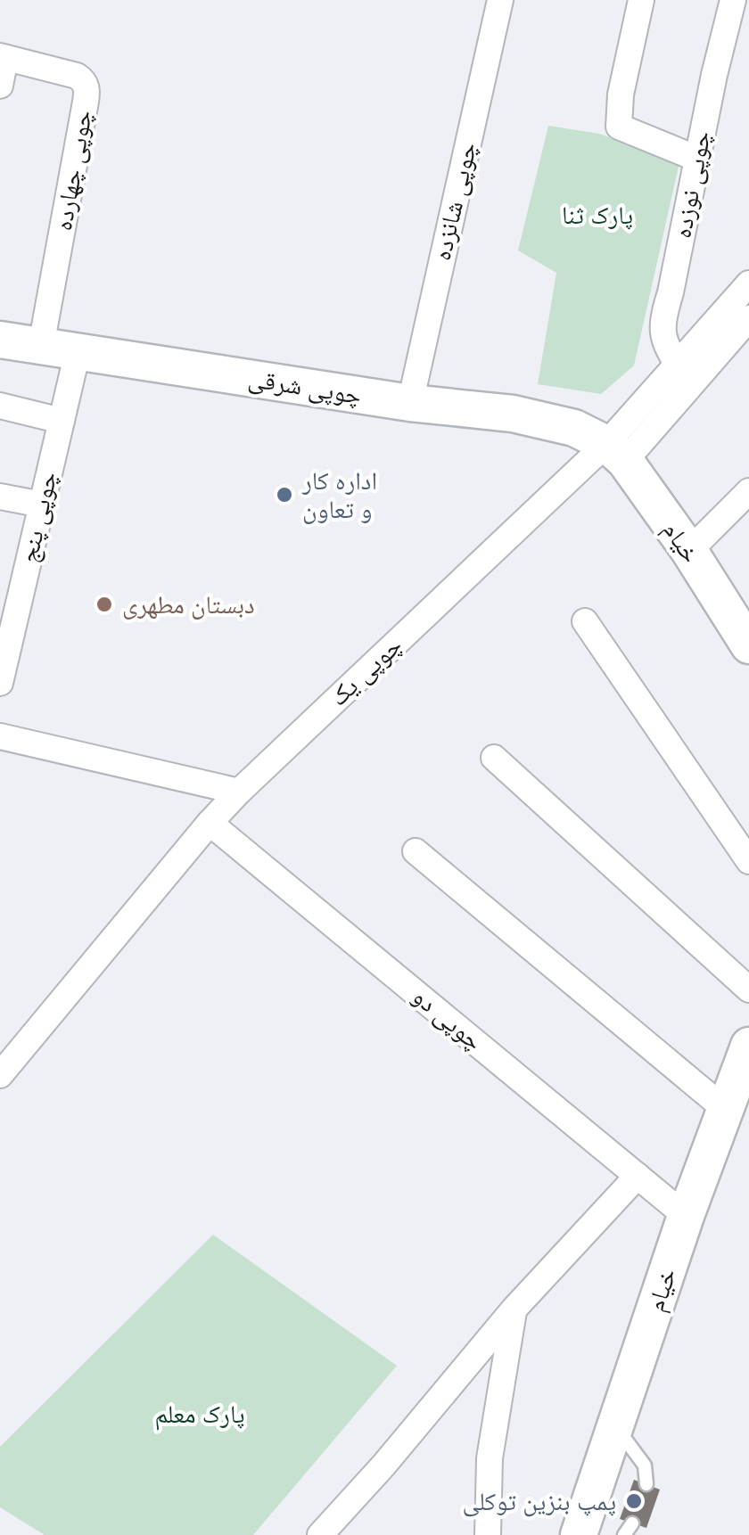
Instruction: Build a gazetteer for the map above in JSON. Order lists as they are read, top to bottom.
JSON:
{
  "streets": {
    "street": [
      "چوپی چهارده",
      "چوپی نوزده",
      "چوپی شانزده",
      "چوپی شرقی",
      "چوپی پنج",
      "خیام",
      "چوپی یک",
      "چوپی دو"
    ]
  },
  "crossings": [
    ["چوپی چهارده", "چوپی شرقی"],
    ["چوپی نوزده", "چوپی یک"],
    ["چوپی شانزده", "چوپی شرقی"],
    ["چوپی شرقی", "چوپی پنج"],
    ["چوپی شرقی", "خیام"],
    ["چوپی شرقی", "چوپی یک"],
    ["خیام", "چوپی یک"],
    ["خیام", "چوپی دو"],
    ["چوپی یک", "چوپی دو"]
  ],
  "parks": ["پارک ثنا", "پارک معلم"],
  "places": ["اداره کار و تعاون", "دبستان مطهری", "پمپ بنزین توکلی"]
}
